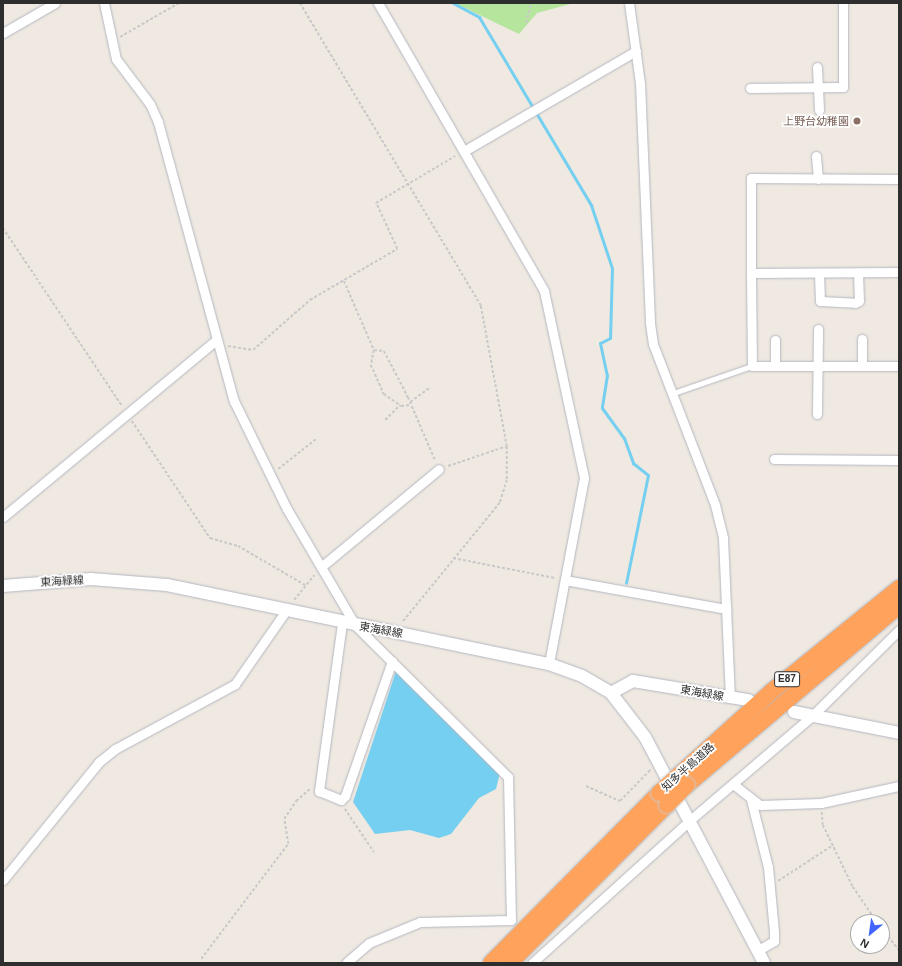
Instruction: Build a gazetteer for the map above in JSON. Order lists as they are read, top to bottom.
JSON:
{
  "streets": {
    "highway": ["E87", "知多半島道路"],
    "main road": ["東海緑線"]
  },
  "places": ["上野台幼稚園"],
  "north": "bottom left"
}
